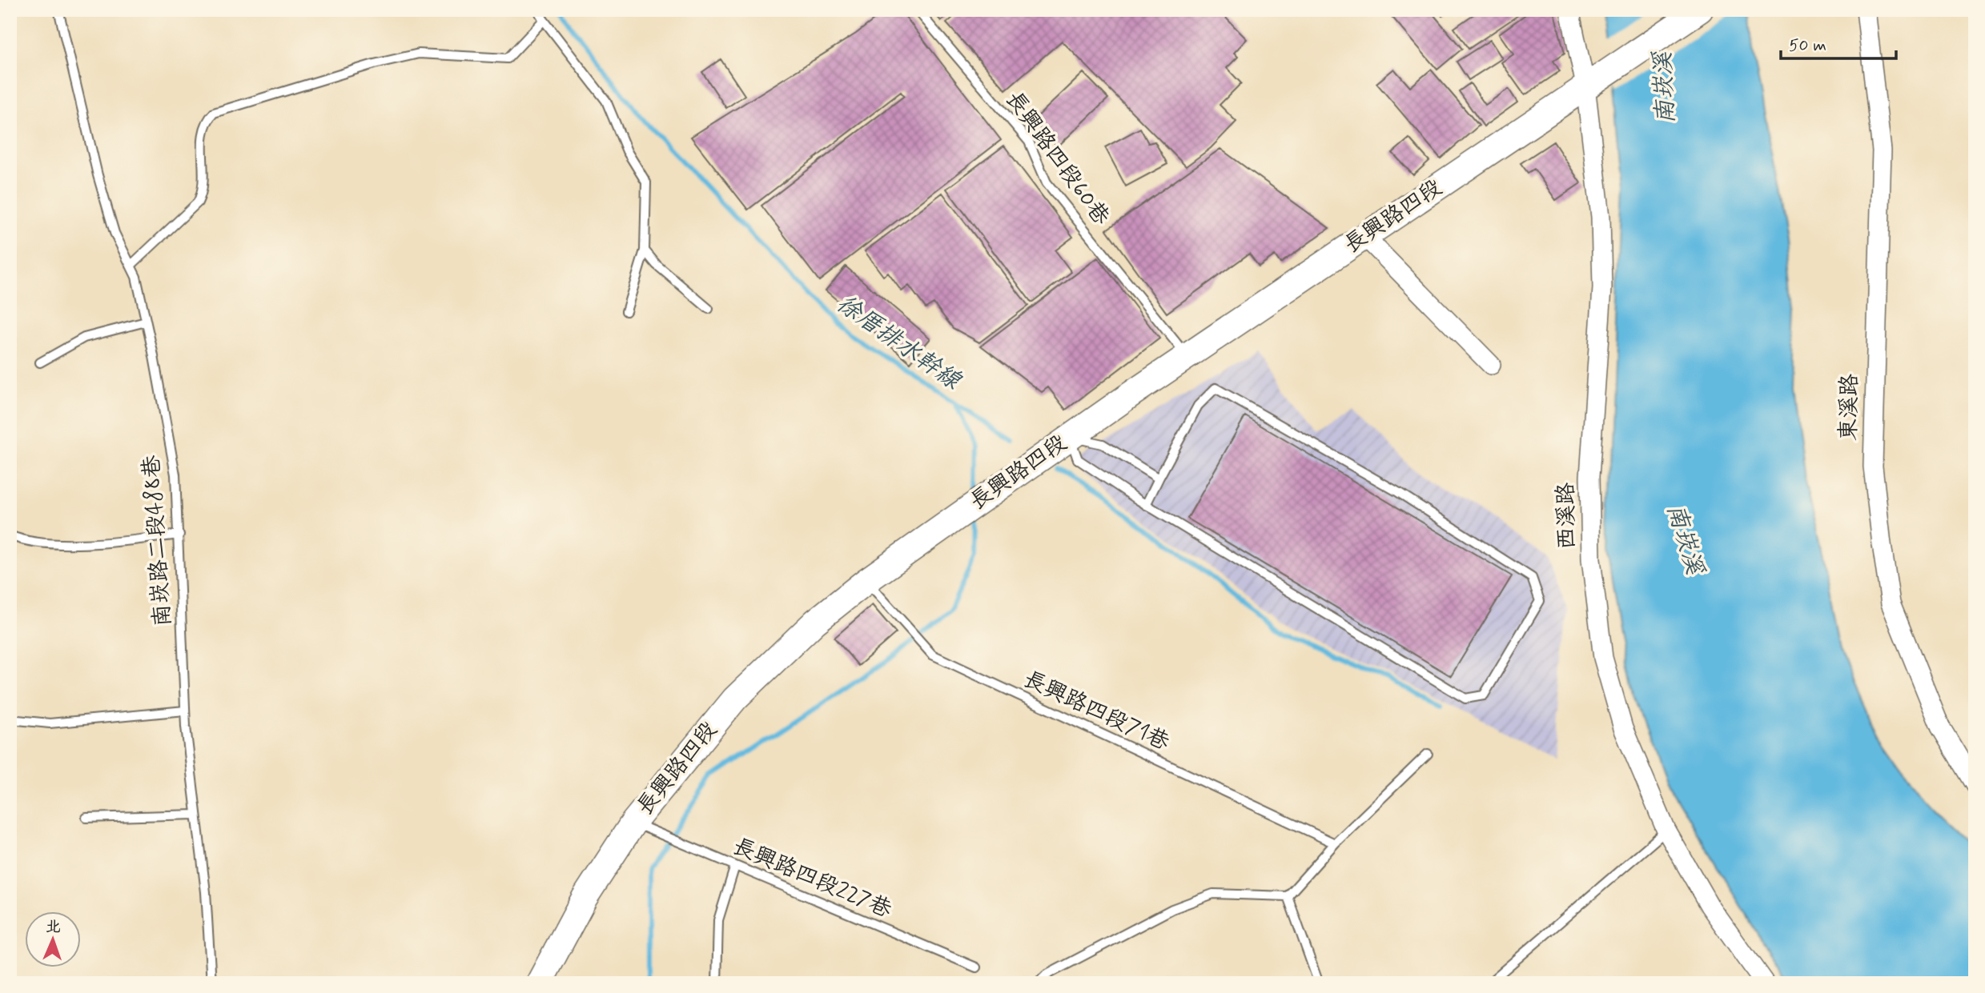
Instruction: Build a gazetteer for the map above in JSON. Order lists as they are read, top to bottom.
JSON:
{
  "streets": {
    "street": ["長興路四段", "東溪路", "西溪路"],
    "lane": [
      "長興路四段60巷",
      "南崁路二段488巷",
      "長興路四段71巷",
      "長興路四段227巷"
    ]
  },
  "crossings": [
    ["長興路四段60巷", "長興路四段"],
    ["長興路四段", "西溪路"],
    ["長興路四段", "長興路四段71巷"],
    ["長興路四段", "長興路四段227巷"]
  ],
  "water": ["南崁溪", "徐厝排水幹線"],
  "scale_bar": "50 m",
  "north": "top"
}
